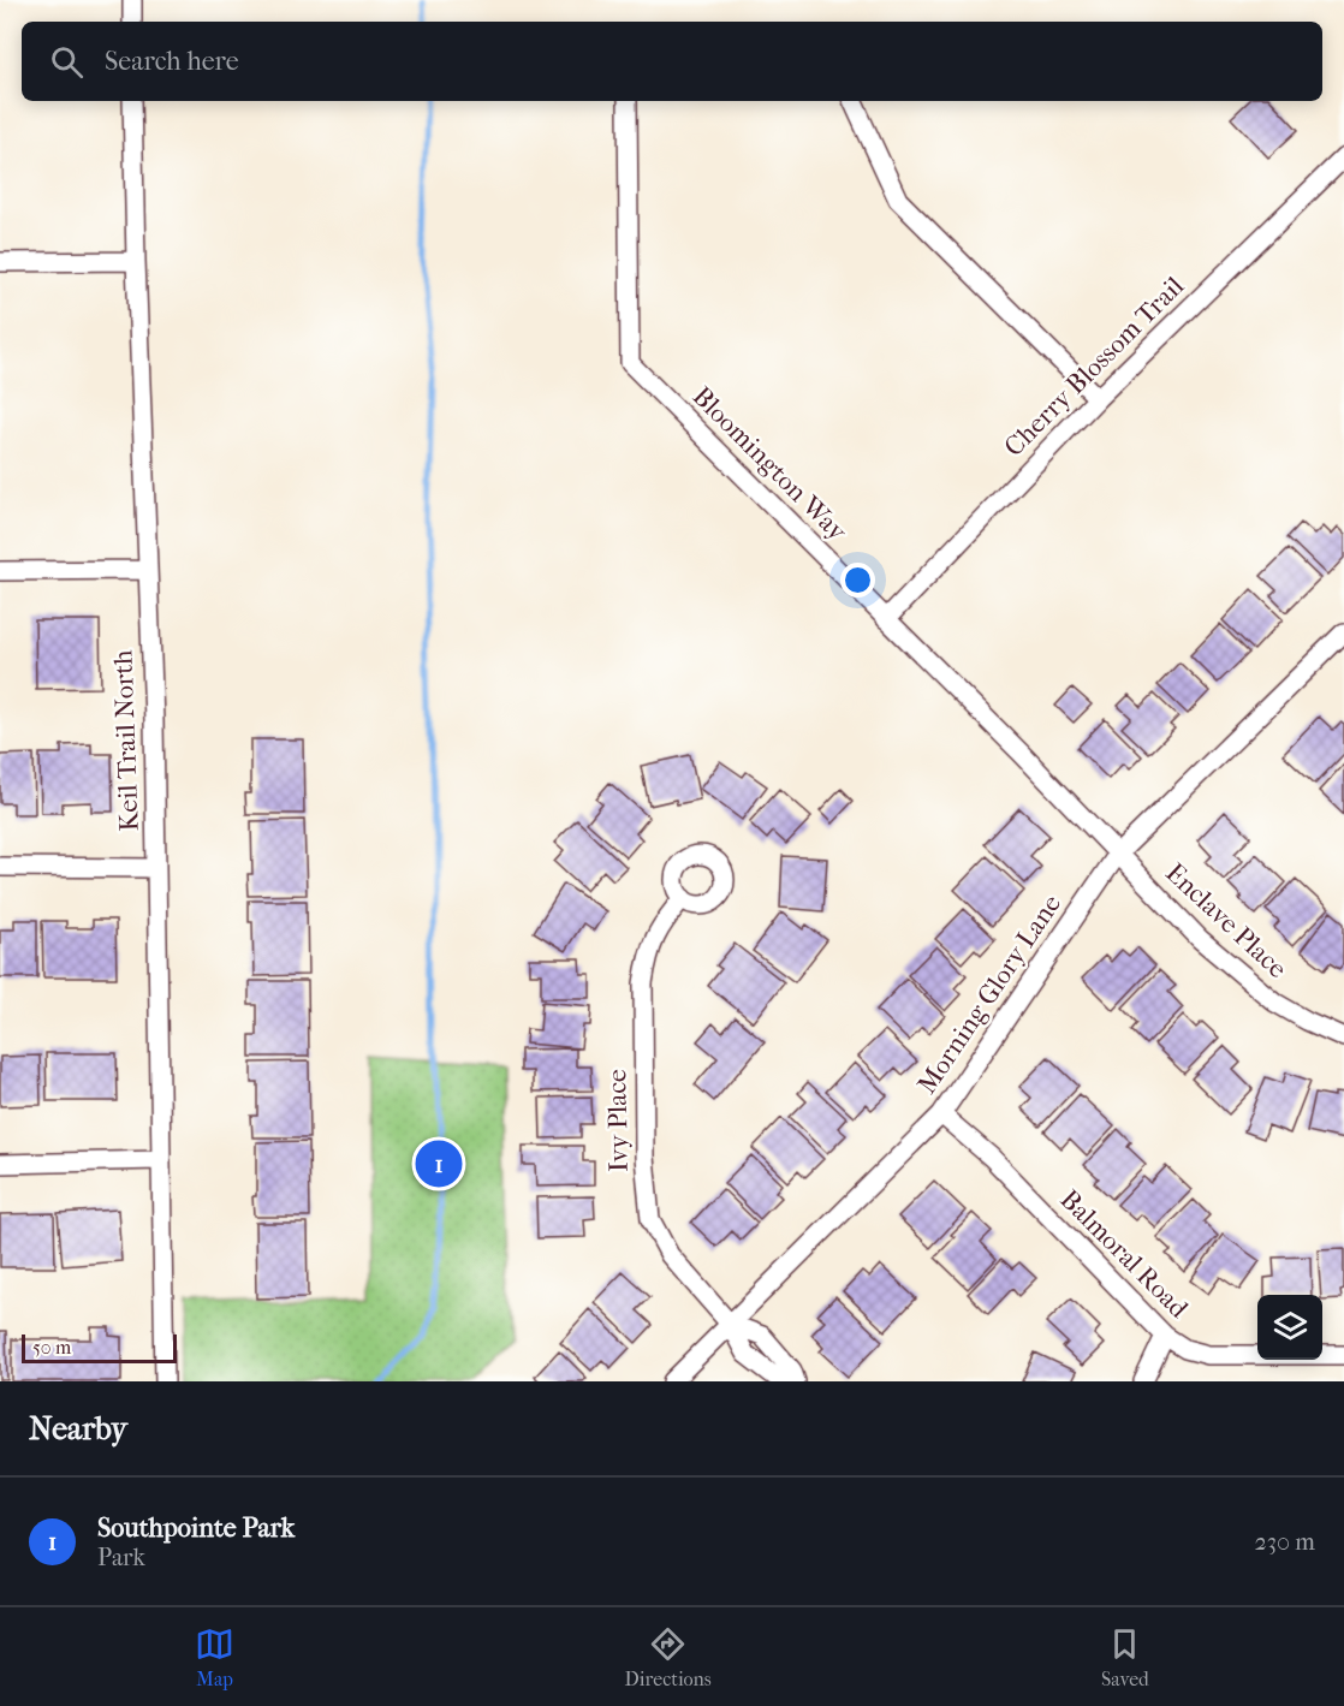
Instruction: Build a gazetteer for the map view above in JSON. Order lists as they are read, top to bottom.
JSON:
{
  "streets": {
    "street": [
      "Cherry Blossom Trail",
      "Bloomington Way",
      "Keil Trail North",
      "Enclave Place",
      "Morning Glory Lane",
      "Ivy Place",
      "Balmoral Road"
    ]
  },
  "crossings": [
    ["Cherry Blossom Trail", "Bloomington Way"],
    ["Bloomington Way", "Enclave Place"],
    ["Bloomington Way", "Morning Glory Lane"],
    ["Enclave Place", "Morning Glory Lane"],
    ["Morning Glory Lane", "Ivy Place"],
    ["Morning Glory Lane", "Balmoral Road"]
  ],
  "scale_bar": "50 m",
  "page": {
    "search": "Search here",
    "pins": "1",
    "scale": "50 m",
    "heading": "Nearby",
    "list": [
      {
        "mark": "1",
        "name": "Southpointe Park",
        "note": "Park",
        "value": "230 m"
      }
    ],
    "nav": ["Map", "Directions", "Saved"]
  }
}
